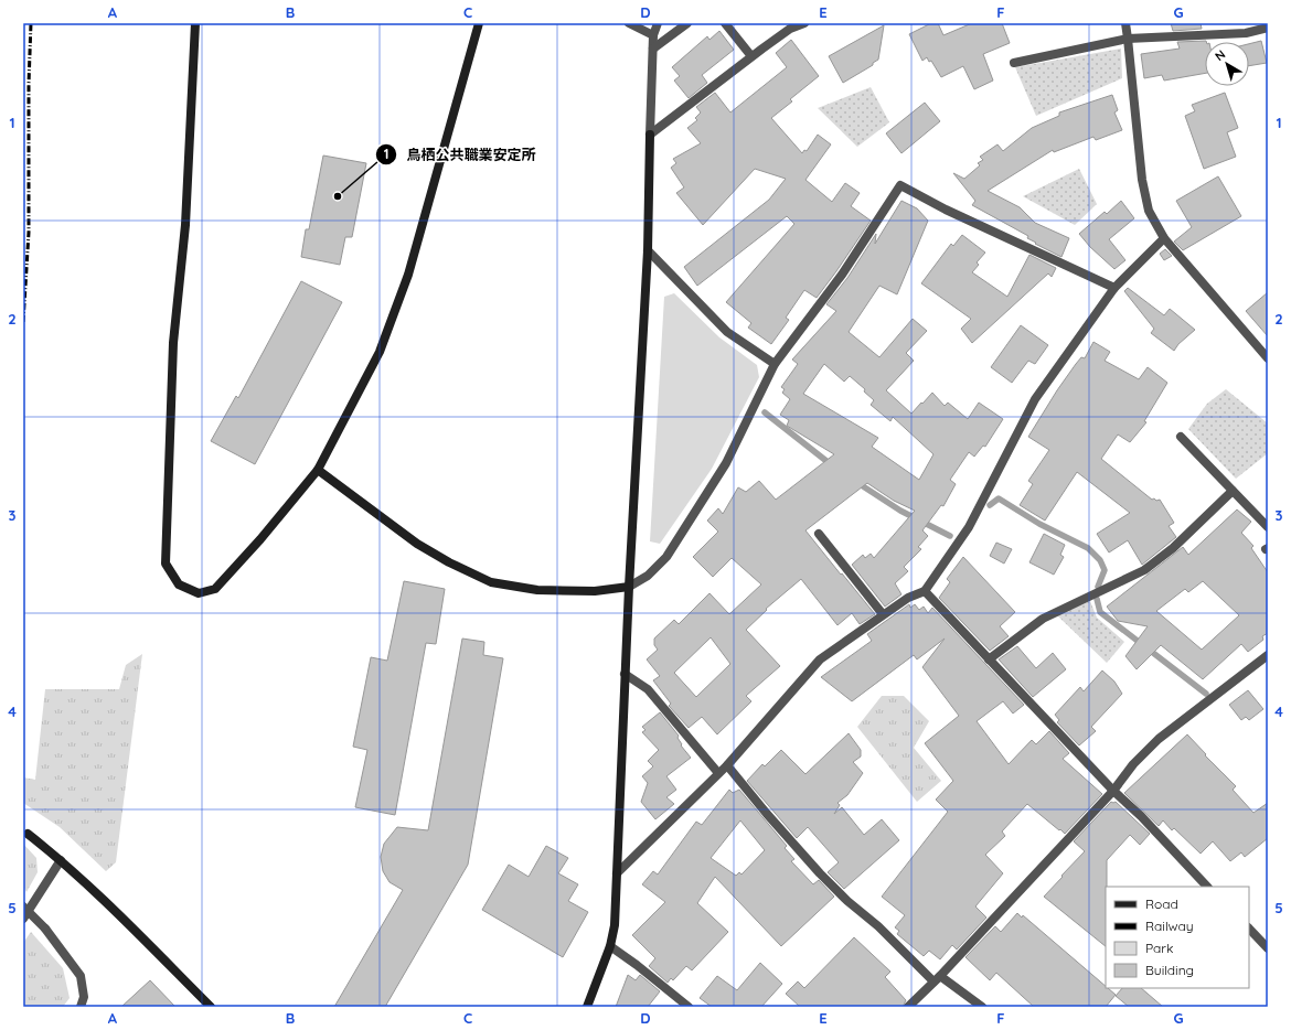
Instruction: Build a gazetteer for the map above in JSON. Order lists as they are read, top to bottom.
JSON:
{
  "places": ["鳥栖公共職業安定所"],
  "legend": [
    "Road",
    "Railway",
    "Park",
    "Building"
  ],
  "north": "top left",
  "grid": {
    "columns": [
      "A",
      "B",
      "C",
      "D",
      "E",
      "F",
      "G"
    ],
    "rows": [
      "1",
      "2",
      "3",
      "4",
      "5"
    ]
  }
}
